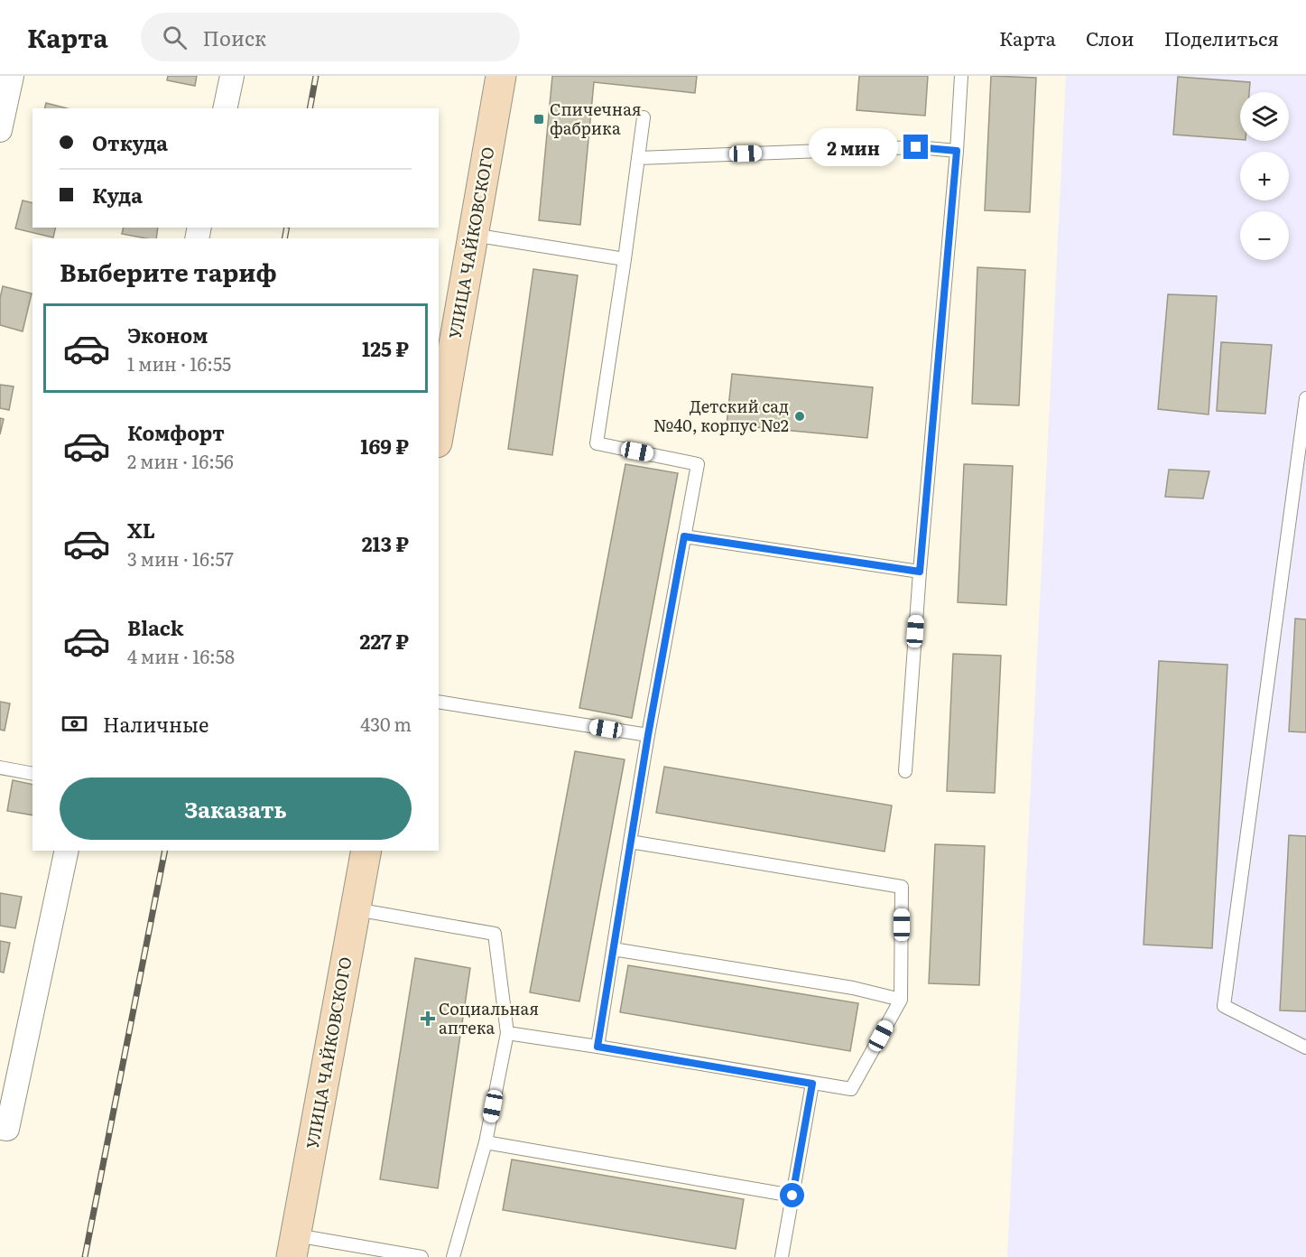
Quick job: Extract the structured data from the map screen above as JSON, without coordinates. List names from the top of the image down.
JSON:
{
  "streets": {
    "street": ["УЛИЦА ЧАЙКОВСКОГО"]
  },
  "places": {
    "transit": ["Спичечная фабрика"],
    "other": ["Детский сад №40, корпус №2"],
    "health": ["Социальная аптека"]
  },
  "page": {
    "header": "Карта",
    "search": "Поиск",
    "nav": ["Карта", "Слои", "Поделиться"],
    "map_buttons": ["+", "−"],
    "banner": ["Откуда", "Куда"],
    "bubble": "2 мин",
    "heading": "Выберите тариф",
    "list": [
      {
        "name": "Эконом",
        "note": "1 мин · 16:55",
        "value": "125 ₽"
      },
      {
        "name": "Комфорт",
        "note": "2 мин · 16:56",
        "value": "169 ₽"
      },
      {
        "name": "XL",
        "note": "3 мин · 16:57",
        "value": "213 ₽"
      },
      {
        "name": "Black",
        "note": "4 мин · 16:58",
        "value": "227 ₽"
      }
    ],
    "pay": ["Наличные", "430 m"],
    "buttons": "Заказать"
  }
}
